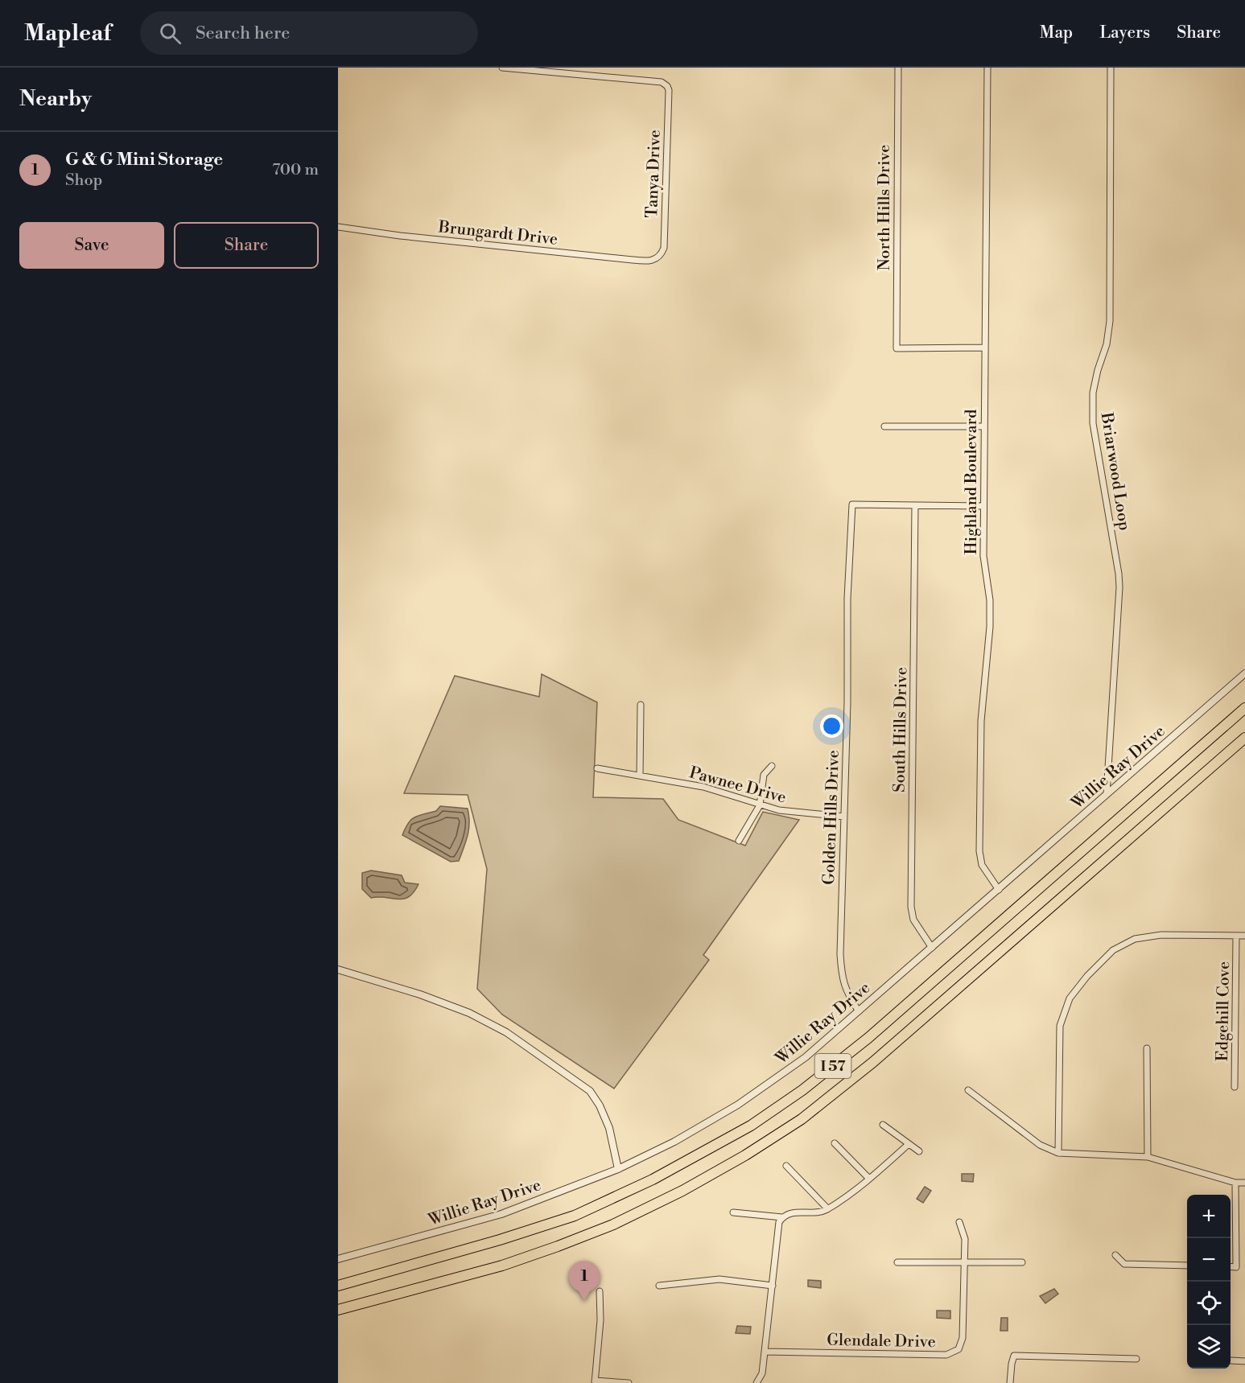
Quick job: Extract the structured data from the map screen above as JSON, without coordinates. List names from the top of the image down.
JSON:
{
  "streets": {
    "highway": ["I 57"],
    "street": [
      "Tanya Drive",
      "North Hills Drive",
      "Brungardt Drive",
      "Briarwood Loop",
      "Highland Boulevard",
      "South Hills Drive",
      "Willie Ray Drive",
      "Pawnee Drive",
      "Golden Hills Drive",
      "Edgehill Cove",
      "Glendale Drive"
    ]
  },
  "crossings": [
    ["Tanya Drive", "Brungardt Drive"],
    ["North Hills Drive", "Highland Boulevard"],
    ["Briarwood Loop", "Willie Ray Drive"],
    ["Highland Boulevard", "Willie Ray Drive"],
    ["South Hills Drive", "Willie Ray Drive"],
    ["South Hills Drive", "Golden Hills Drive"],
    ["Willie Ray Drive", "Golden Hills Drive"],
    ["Pawnee Drive", "Golden Hills Drive"]
  ],
  "page": {
    "header": "Mapleaf",
    "search": "Search here",
    "nav": ["Map", "Layers", "Share"],
    "heading": "Nearby",
    "list": [
      {
        "mark": "1",
        "name": "G & G Mini Storage",
        "note": "Shop",
        "value": "700 m"
      }
    ],
    "buttons": ["Save", "Share"],
    "map_buttons": ["+", "−"],
    "pins": "1"
  }
}
